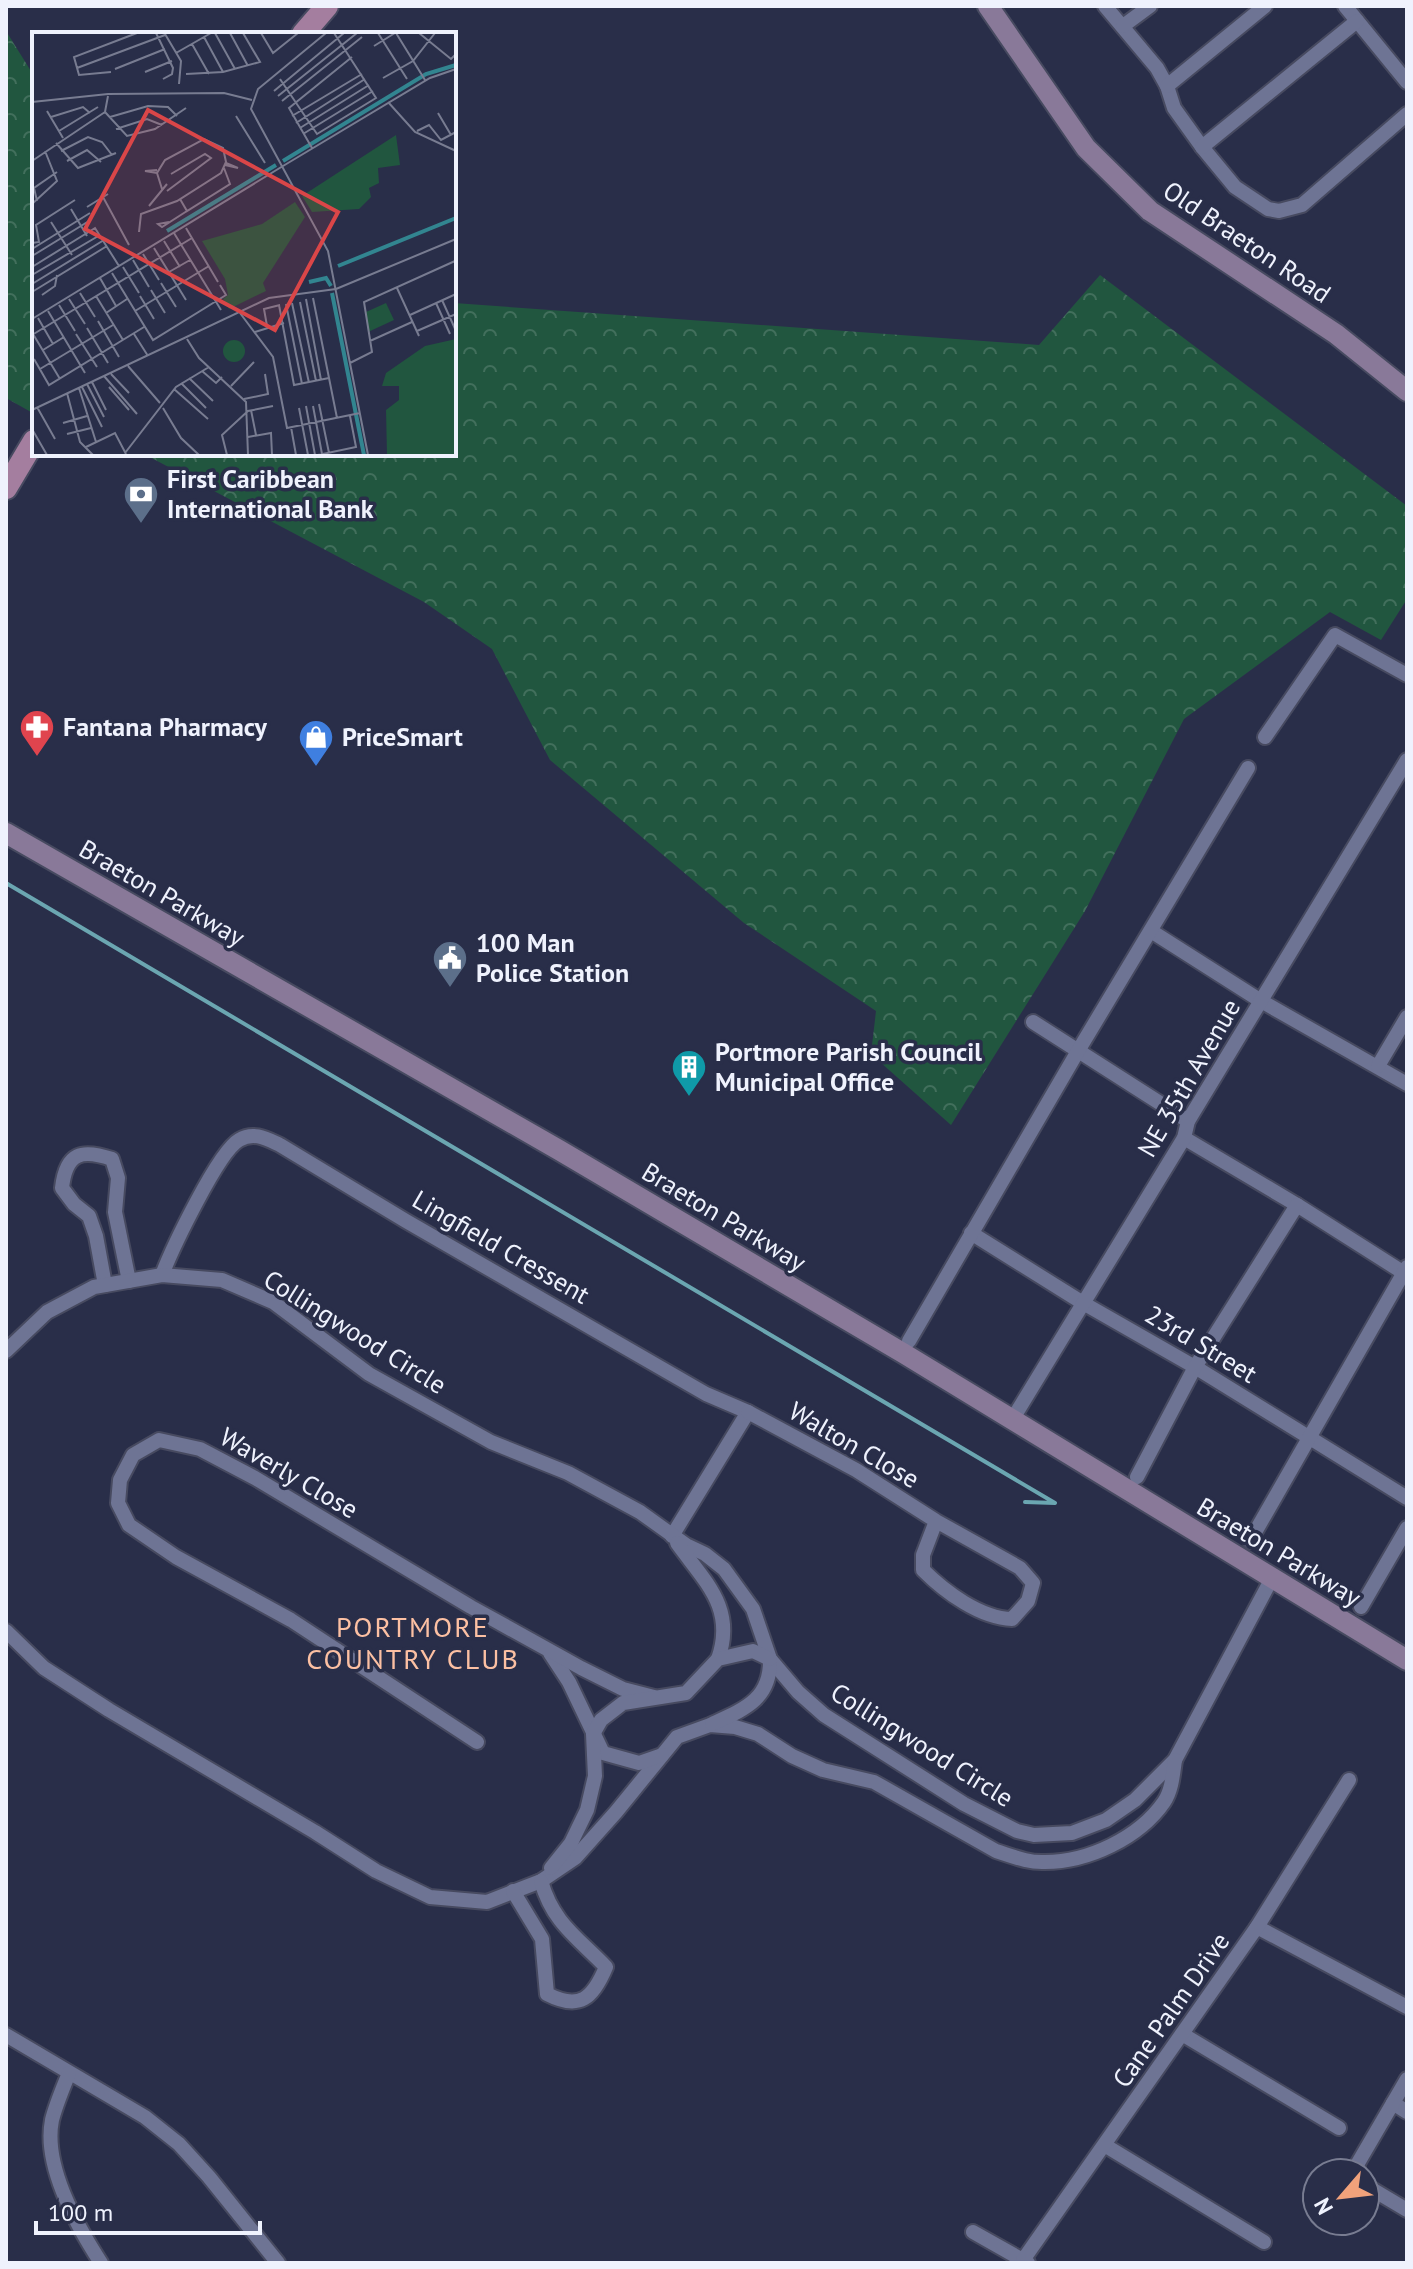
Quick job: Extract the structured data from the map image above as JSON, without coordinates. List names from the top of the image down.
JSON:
{
  "streets": {
    "street": [
      "Old Braeton Road",
      "Braeton Parkway",
      "NE 35th Avenue",
      "Lingfield Cressent",
      "Collingwood Circle",
      "23rd Street",
      "Walton Close",
      "Waverly Close",
      "Cane Palm Drive"
    ]
  },
  "crossings": [
    ["Braeton Parkway", "NE 35th Avenue"],
    ["NE 35th Avenue", "23rd Street"],
    ["Lingfield Cressent", "Collingwood Circle"],
    ["Lingfield Cressent", "Walton Close"]
  ],
  "districts": ["PORTMORE COUNTRY CLUB"],
  "places": {
    "bank": ["First Caribbean International Bank"],
    "pharmacy": ["Fantana Pharmacy"],
    "shop": ["PriceSmart"],
    "public building": ["100 Man Police Station"],
    "building": ["Portmore Parish Council Municipal Office"]
  },
  "scale_bar": "100 m",
  "north": "bottom left"
}
